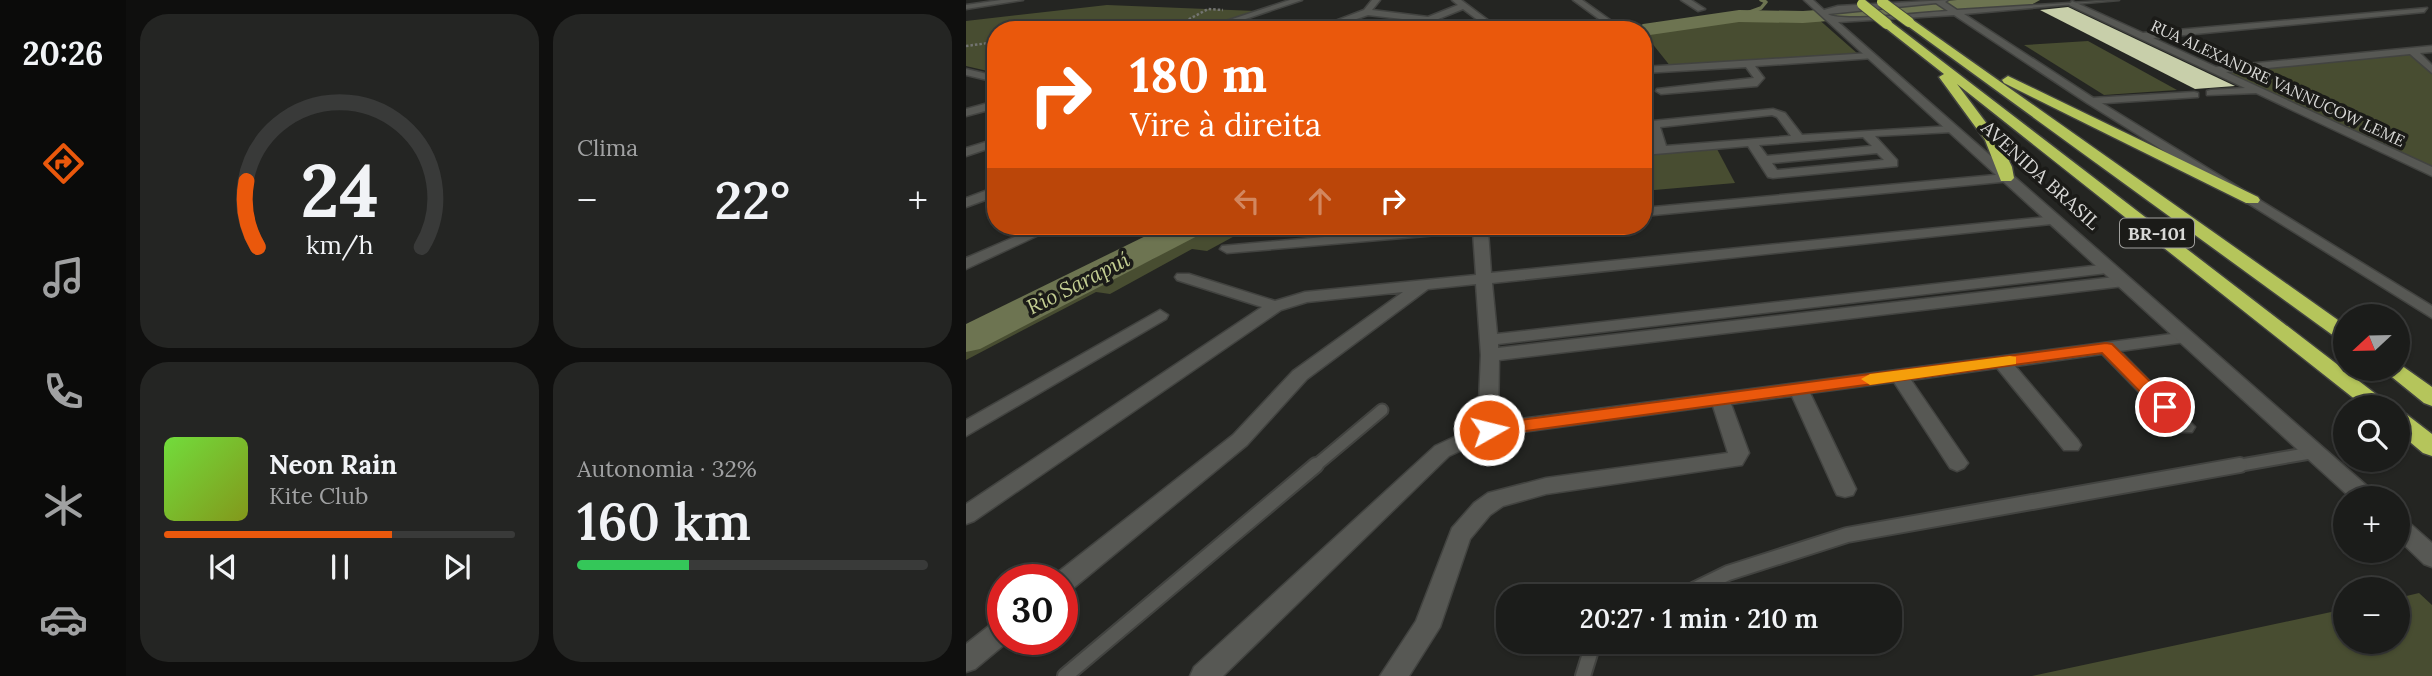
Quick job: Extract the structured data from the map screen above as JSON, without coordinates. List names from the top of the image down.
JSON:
{
  "streets": {
    "highway": ["AVENIDA BRASIL", "BR-101"],
    "street": ["RUA ALEXANDRE VANNUCOW LEME"]
  },
  "water": ["Rio Sarapuí"],
  "north": "left",
  "page": {
    "tabs": "20:26",
    "tile": [
      "Clima",
      ["Autonomia · 32%", "160 km"]
    ],
    "turn": ["180 m", "Vire à direita"],
    "heat": ["−", "22°", "+"],
    "map_buttons": ["+", "−"],
    "song": ["Neon Rain", "Kite Club"],
    "limit": "30",
    "trip": "20:27 · 1 min · 210 m",
    "gauge": ["24", "km/h"]
  }
}
